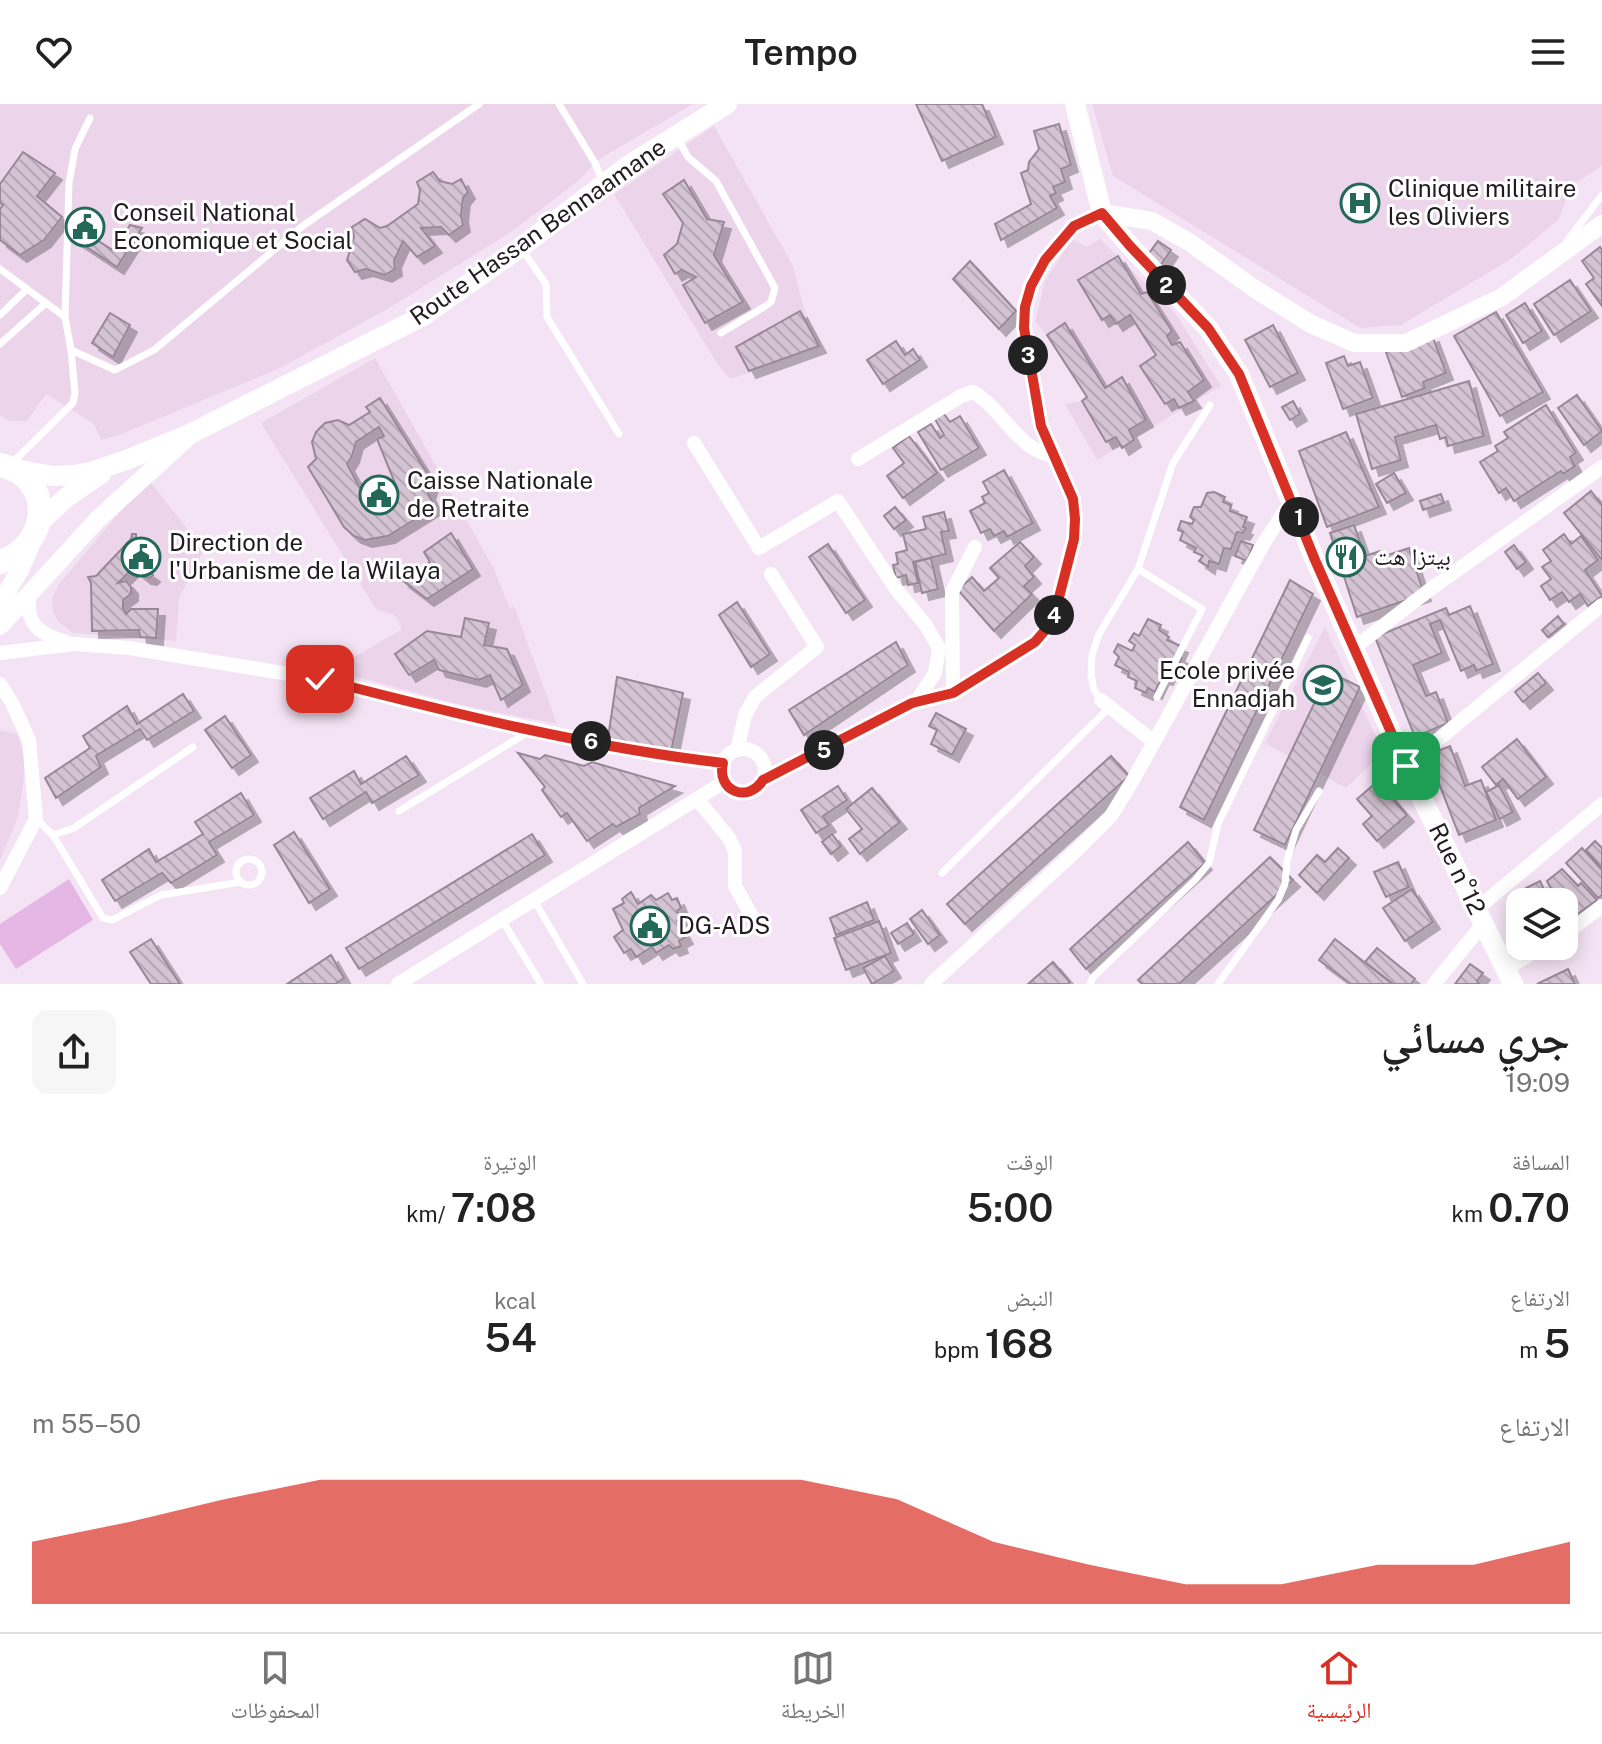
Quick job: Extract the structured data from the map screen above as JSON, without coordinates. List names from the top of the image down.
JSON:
{
  "streets": {
    "main road": ["Route Hassan Bennaamane", "Rue n°12"]
  },
  "places": {
    "hospital": ["Clinique militaire les Oliviers"],
    "public building": [
      "Conseil National Economique et Social",
      "Caisse Nationale de Retraite",
      "Direction de l'Urbanisme de la Wilaya",
      "DG-ADS"
    ],
    "restaurant": ["بيتزا هت"],
    "school or university": ["Ecole privée Ennadjah"]
  },
  "page": {
    "header": "Tempo",
    "pins": [
      "2",
      "3",
      "1",
      "4",
      "6",
      "5"
    ],
    "heading": ["جري مسائي", "19:09"],
    "stats": [
      ["المسافة", "0.70 km"],
      ["الوقت", "5:00"],
      ["الوتيرة", "7:08 /km"],
      ["الارتفاع", "5 m"],
      ["النبض", "168 bpm"],
      ["kcal", "54"]
    ],
    "chart": ["الارتفاع", "50–55 m"],
    "tabs": ["الرئيسية", "الخريطة", "المحفوظات"]
  }
}
